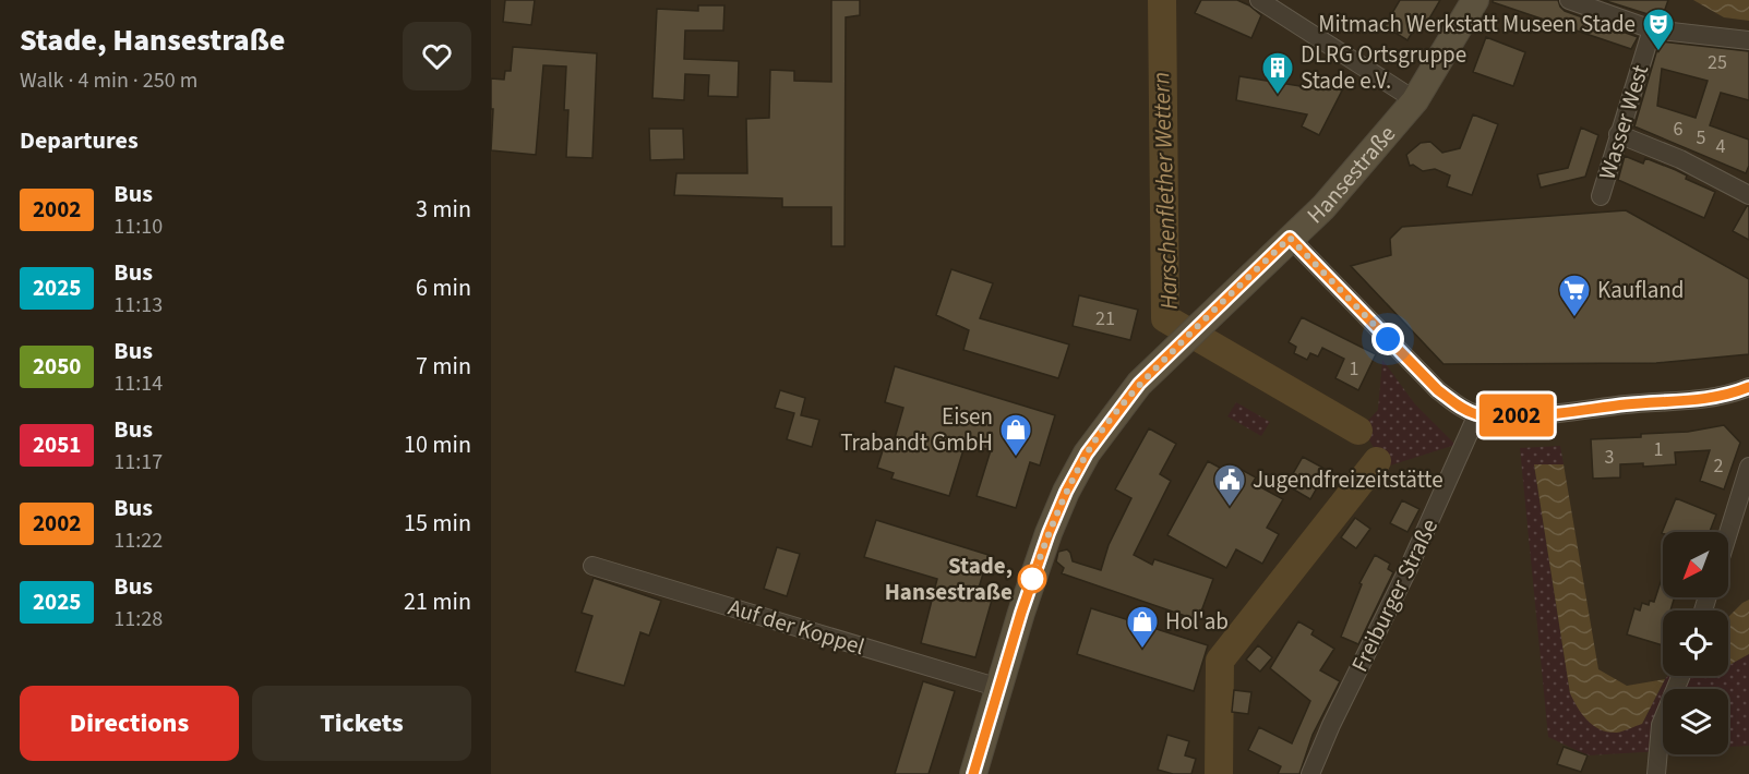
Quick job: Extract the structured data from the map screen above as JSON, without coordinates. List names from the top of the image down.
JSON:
{
  "streets": {
    "main road": ["Hansestraße"],
    "street": ["Wasser West", "Freiburger Straße", "Auf der Koppel"]
  },
  "crossings": [
    ["Hansestraße", "Auf der Koppel"]
  ],
  "water": ["Harschenflether Wettern"],
  "places": {
    "theatre": ["Mitmach Werkstatt Museen Stade"],
    "building": ["DLRG Ortsgruppe Stade e.V."],
    "supermarket": ["Kaufland"],
    "shop": ["Eisen Trabandt GmbH", "Hol'ab"],
    "public building": ["Jugendfreizeitstätte"],
    "other": ["Stade, Hansestraße"]
  },
  "lines": ["bus line 2002"],
  "house_numbers": [
    "25",
    "6",
    "5",
    "4",
    "21",
    "1",
    "1",
    "3",
    "2"
  ],
  "north": "bottom left",
  "page": {
    "heading": [
      ["Stade, Hansestraße", "Walk · 4 min · 250 m"],
      "Departures"
    ],
    "on_map": "2002",
    "list": [
      {
        "mark": "2002",
        "name": "Bus",
        "note": "11:10",
        "value": "3 min"
      },
      {
        "mark": "2025",
        "name": "Bus",
        "note": "11:13",
        "value": "6 min"
      },
      {
        "mark": "2050",
        "name": "Bus",
        "note": "11:14",
        "value": "7 min"
      },
      {
        "mark": "2051",
        "name": "Bus",
        "note": "11:17",
        "value": "10 min"
      },
      {
        "mark": "2002",
        "name": "Bus",
        "note": "11:22",
        "value": "15 min"
      },
      {
        "mark": "2025",
        "name": "Bus",
        "note": "11:28",
        "value": "21 min"
      }
    ],
    "buttons": ["Directions", "Tickets"]
  }
}
